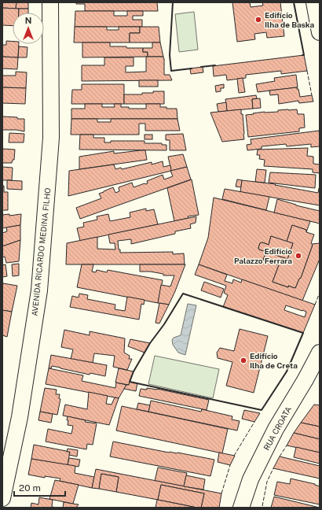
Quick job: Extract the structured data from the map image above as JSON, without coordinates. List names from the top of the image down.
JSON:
{
  "streets": {
    "street": ["AVENIDA RICARDO MEDINA FILHO", "RUA CROATA"]
  },
  "places": ["Edifício Ilha de Baska", "Edifício Palazzo Ferrara", "Edifício Ilha de Creta"],
  "scale_bar": "20 m",
  "north": "top"
}
